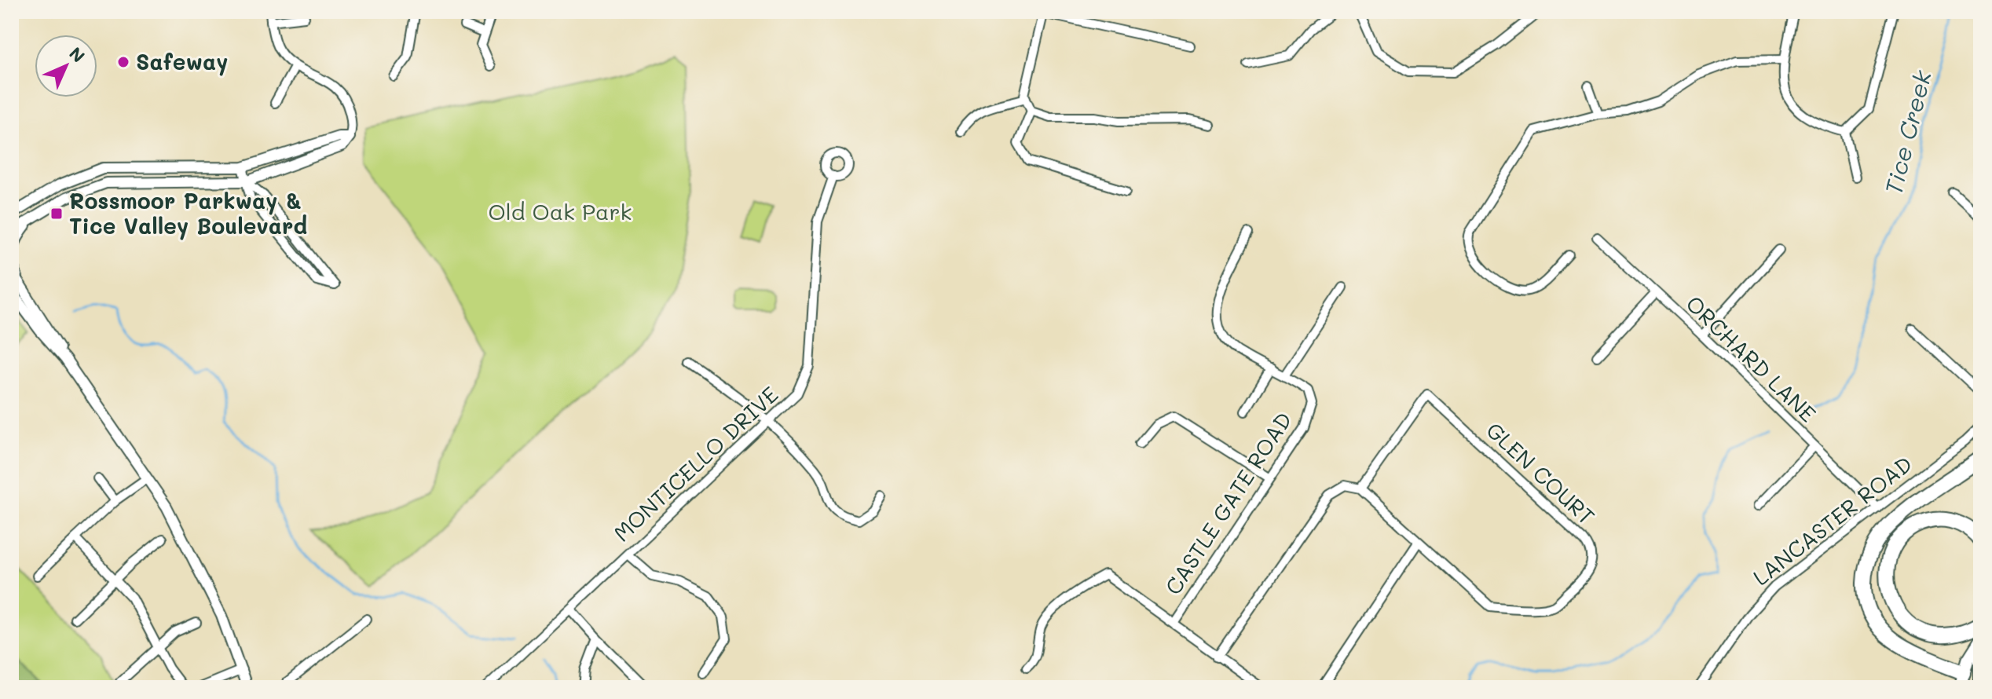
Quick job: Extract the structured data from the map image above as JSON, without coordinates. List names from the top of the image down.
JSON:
{
  "streets": {
    "street": [
      "ORCHARD LANE",
      "MONTICELLO DRIVE",
      "GLEN COURT",
      "CASTLE GATE ROAD",
      "LANCASTER ROAD"
    ]
  },
  "crossings": [
    ["ORCHARD LANE", "LANCASTER ROAD"]
  ],
  "water": ["Tice Creek"],
  "parks": ["Old Oak Park"],
  "places": {
    "other": ["Safeway"],
    "transit": ["Rossmoor Parkway & Tice Valley Boulevard"]
  },
  "north": "top right"
}
